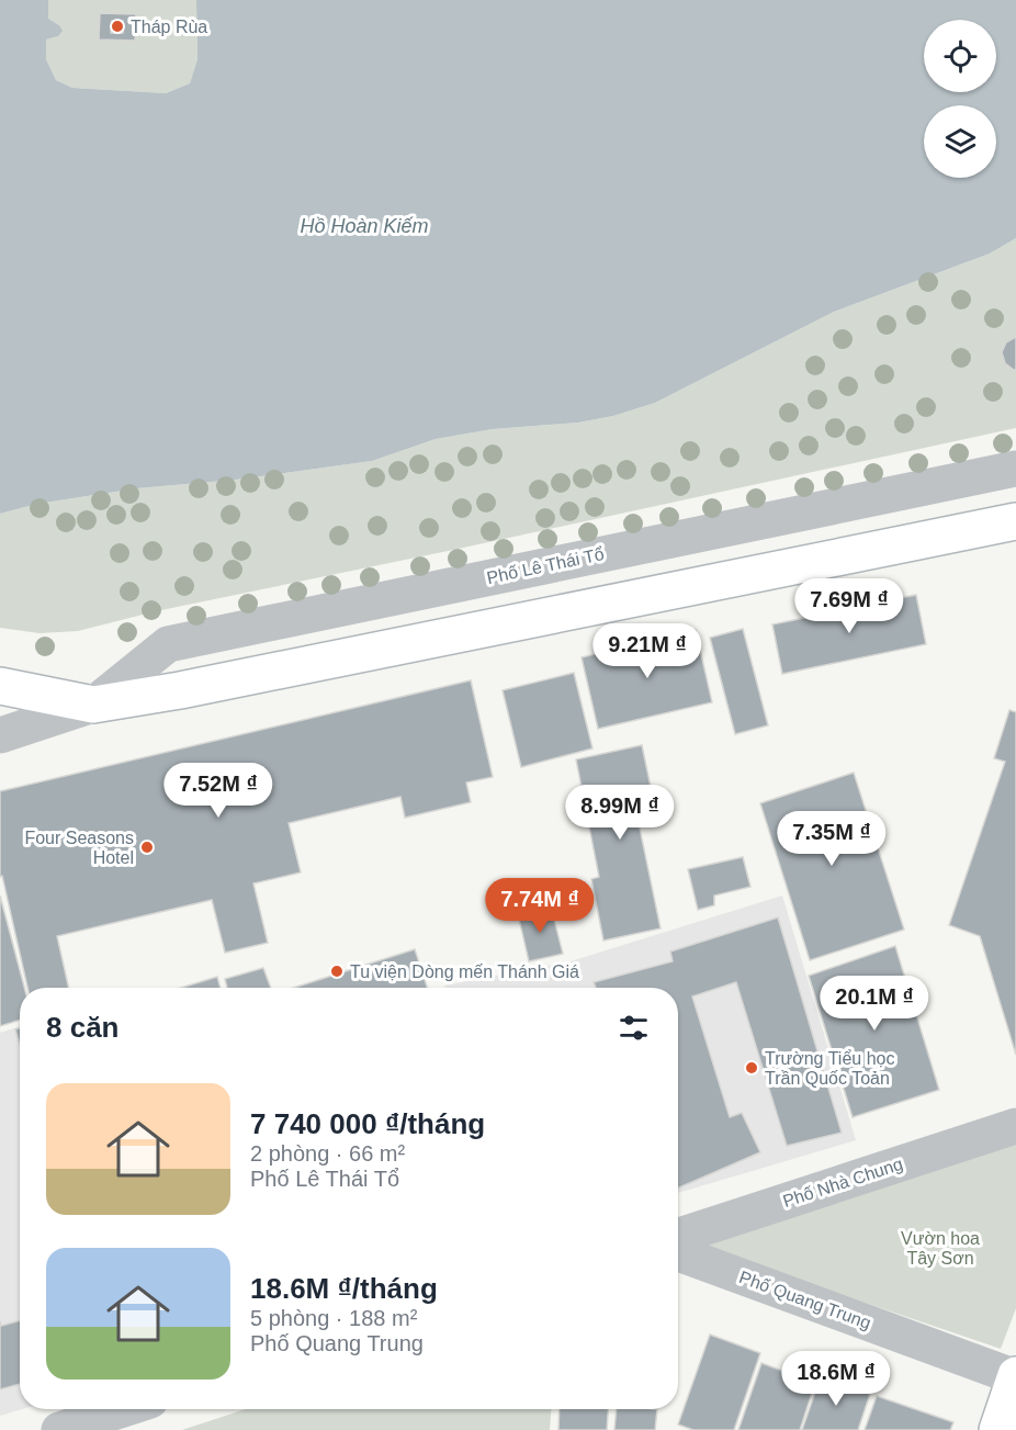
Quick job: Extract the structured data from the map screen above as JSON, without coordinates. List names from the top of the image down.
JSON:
{
  "streets": {
    "street": ["Phố Lê Thái Tổ", "Phố Nhà Chung", "Phố Quang Trung"]
  },
  "water": ["Hồ Hoàn Kiếm"],
  "parks": ["Vườn hoa Tây Sơn"],
  "places": [
    "Tháp Rùa",
    "Four Seasons Hotel",
    "Tu viện Dòng mến Thánh Giá",
    "Trường Tiểu học Trần Quốc Toản"
  ],
  "page": {
    "price": [
      "7.69M ₫",
      "9.21M ₫",
      "7.52M ₫",
      "8.99M ₫",
      "7.35M ₫",
      "7.74M ₫",
      "20.1M ₫",
      "18.6M ₫"
    ],
    "heading": "8 căn",
    "list": [
      {
        "name": "7 740 000 ₫/tháng",
        "note": "2 phòng · 66 m² · Phố Lê Thái Tổ"
      },
      {
        "name": "18.6M ₫/tháng",
        "note": "5 phòng · 188 m² · Phố Quang Trung"
      }
    ]
  }
}
